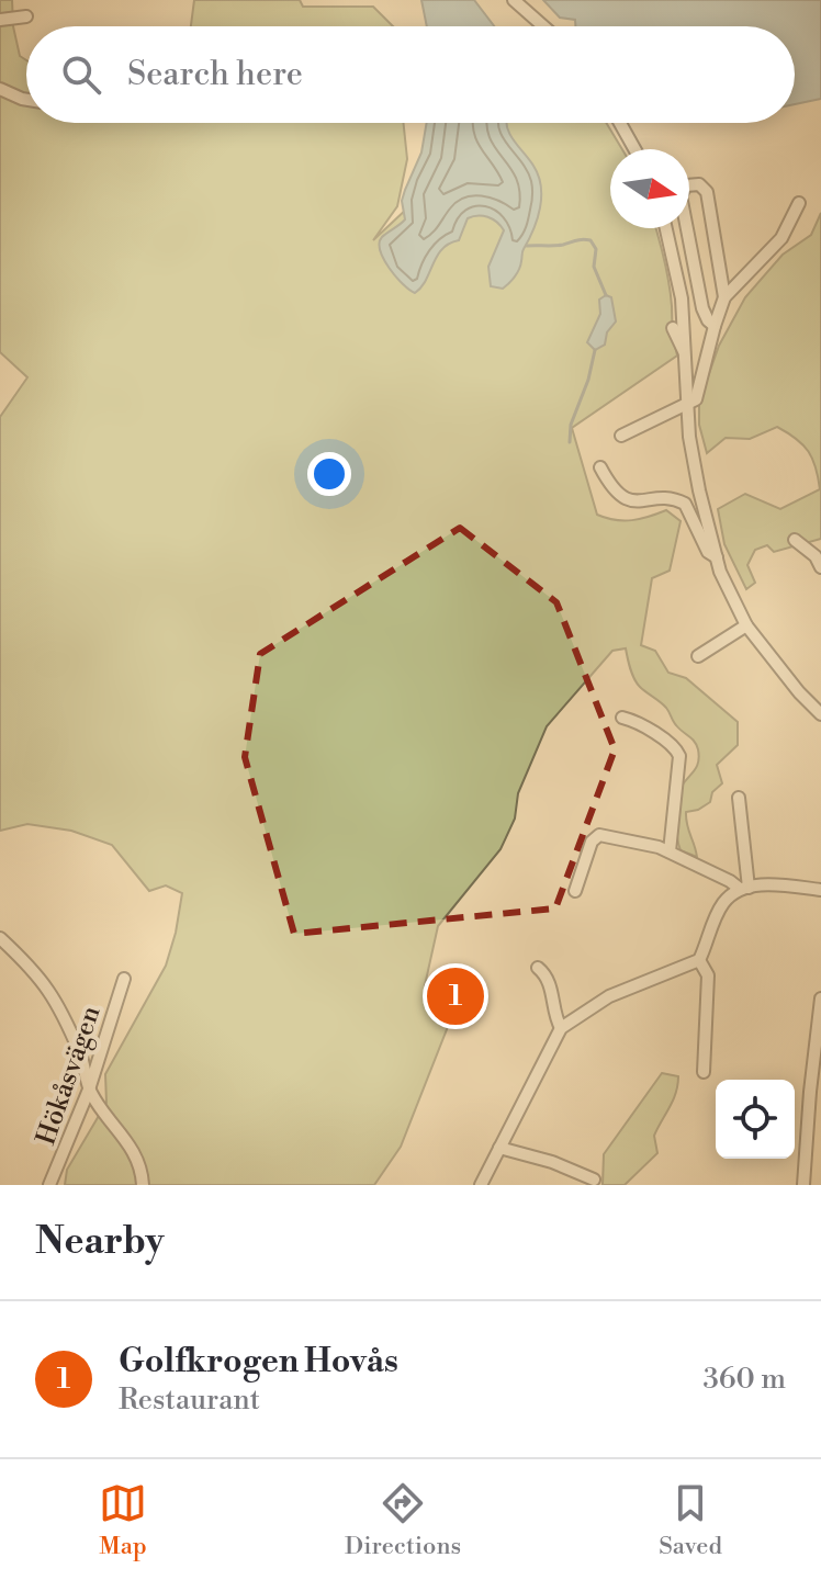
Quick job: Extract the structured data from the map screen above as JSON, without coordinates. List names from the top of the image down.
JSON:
{
  "streets": {
    "street": ["Hökåsvägen"]
  },
  "north": "right",
  "page": {
    "search": "Search here",
    "pins": "1",
    "heading": "Nearby",
    "list": [
      {
        "mark": "1",
        "name": "Golfkrogen Hovås",
        "note": "Restaurant",
        "value": "360 m"
      }
    ],
    "nav": ["Map", "Directions", "Saved"]
  }
}
